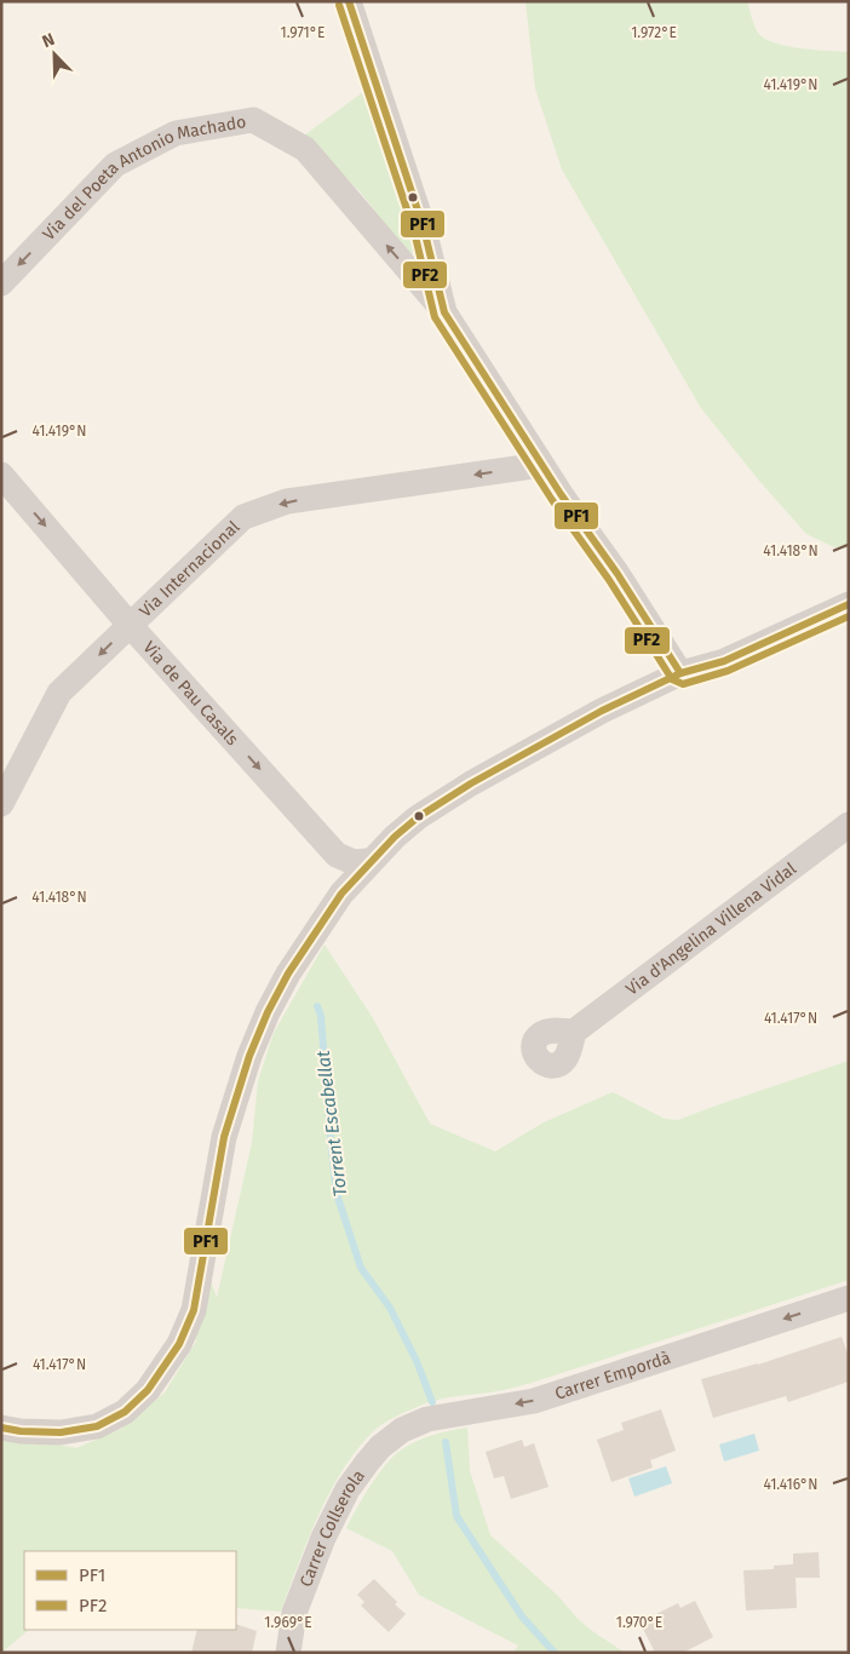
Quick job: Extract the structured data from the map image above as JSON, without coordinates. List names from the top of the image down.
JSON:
{
  "streets": {
    "street": [
      "Via del Poeta Antonio Machado",
      "Via Internacional",
      "Via de Pau Casals",
      "Via d'Angelina Villena Vidal",
      "Carrer Empordà",
      "Carrer Collserola"
    ]
  },
  "crossings": [
    ["Via Internacional", "Via de Pau Casals"],
    ["Carrer Empordà", "Carrer Collserola"]
  ],
  "one_way": ["Via Internacional", "Via de Pau Casals", "Carrer Empordà"],
  "water": ["Torrent Escabellat"],
  "lines": ["transit line PF1", "transit line PF2"],
  "legend": ["PF1", "PF2"],
  "north": "top left",
  "coordinates": [
    "1.971°E",
    "1.972°E",
    "41.419°N",
    "41.418°N",
    "41.417°N",
    "41.416°N",
    "1.969°E",
    "1.970°E"
  ]
}
